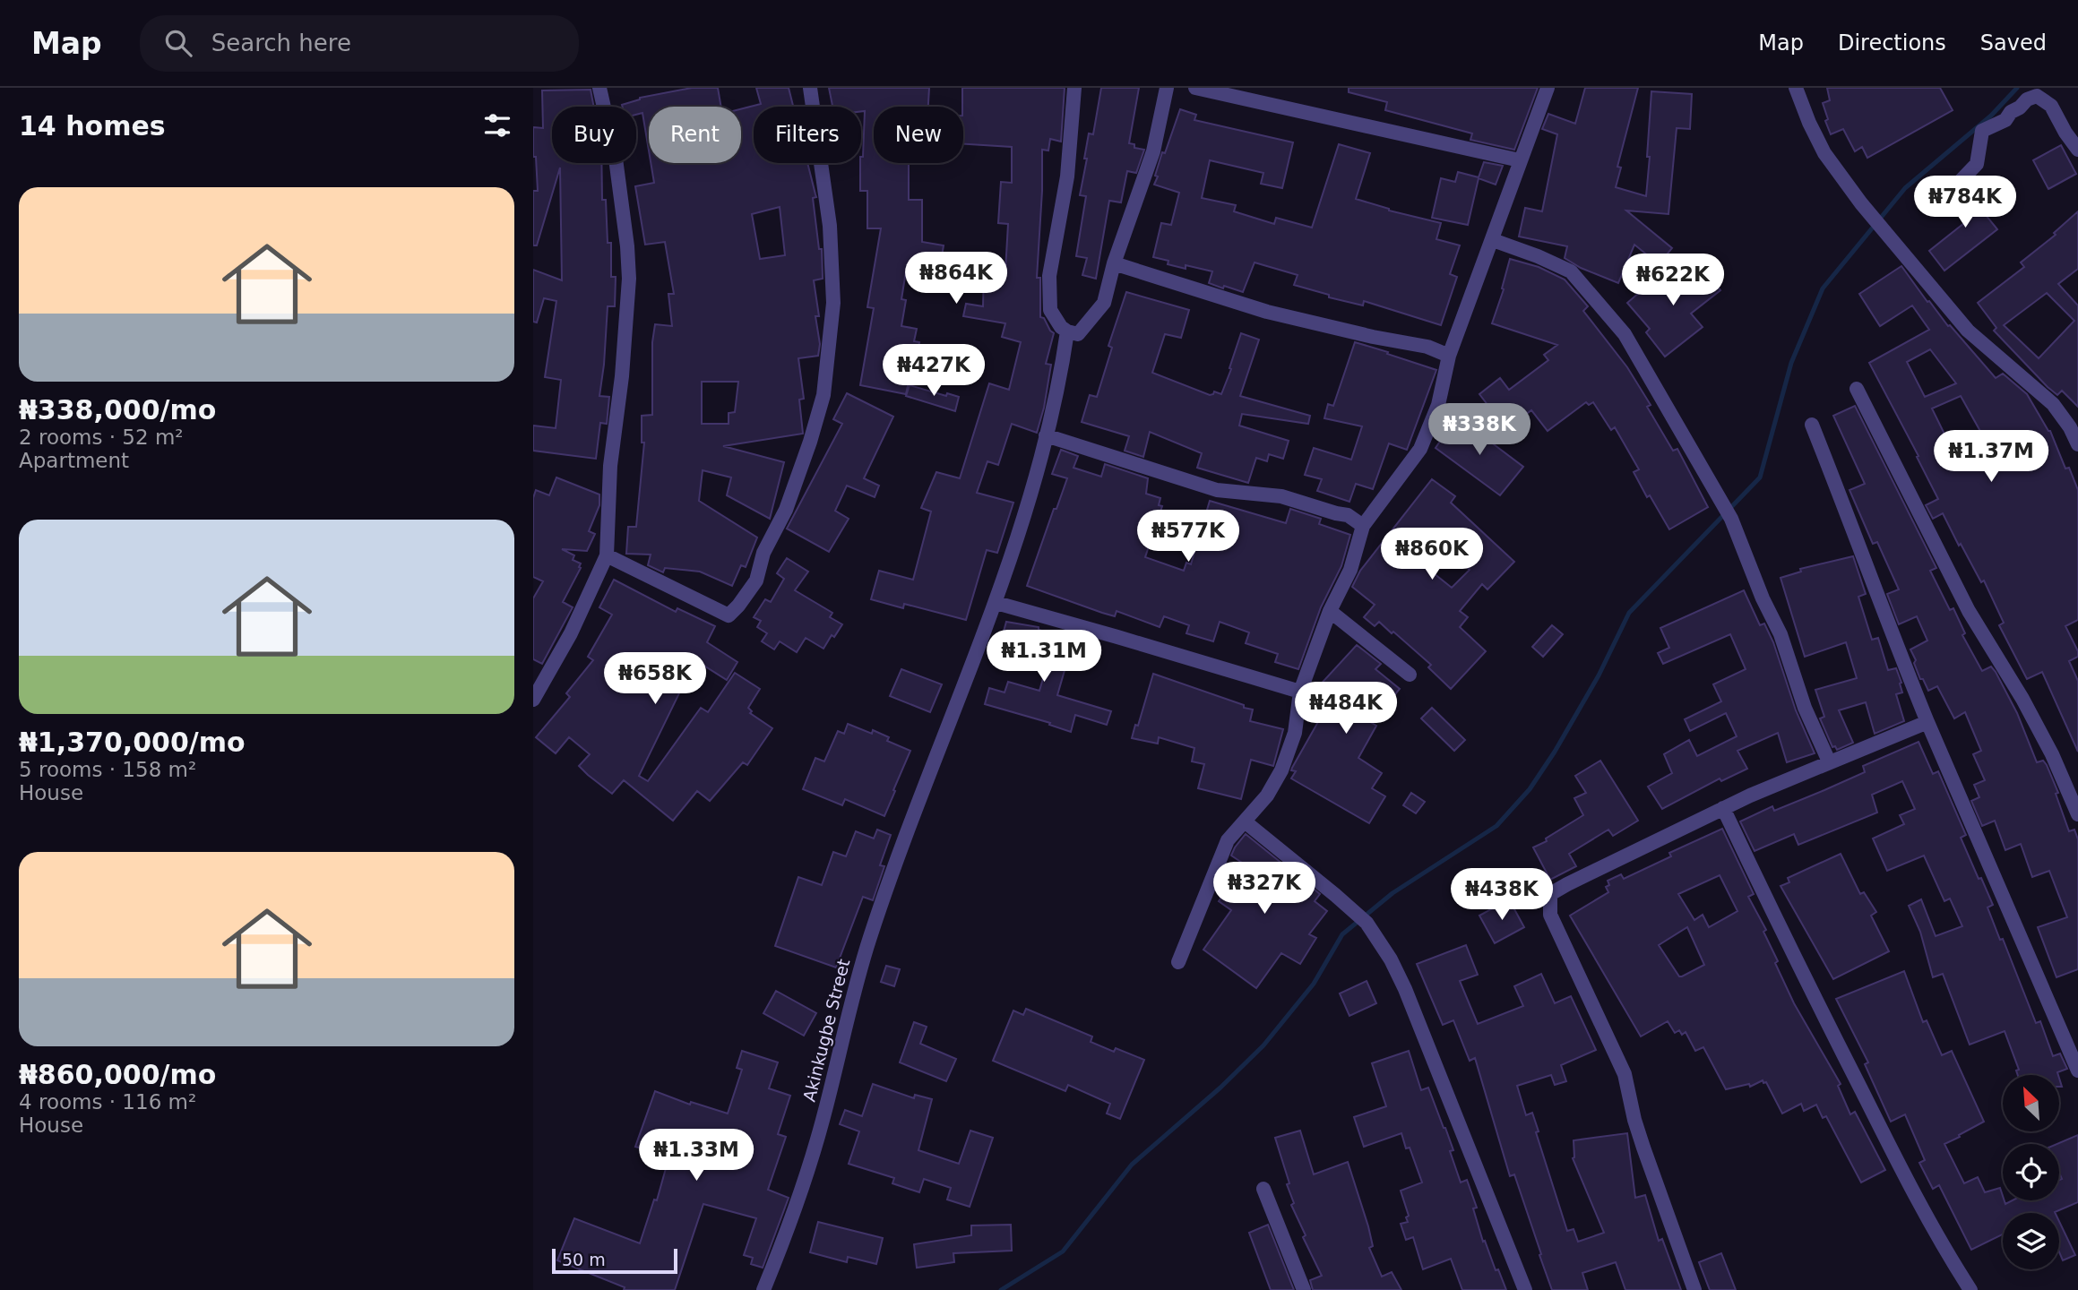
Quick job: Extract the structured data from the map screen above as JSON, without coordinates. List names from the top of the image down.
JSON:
{
  "streets": {
    "street": ["Akinkugbe Street"]
  },
  "scale_bar": "50 m",
  "north": "top left",
  "page": {
    "header": "Map",
    "search": "Search here",
    "nav": ["Map", "Directions", "Saved"],
    "heading": "14 homes",
    "chip": [
      "Buy",
      "Rent",
      "Filters",
      "New"
    ],
    "list": [
      {
        "name": "₦338,000/mo",
        "note": "2 rooms · 52 m² · Apartment"
      },
      {
        "name": "₦1,370,000/mo",
        "note": "5 rooms · 158 m² · House"
      },
      {
        "name": "₦860,000/mo",
        "note": "4 rooms · 116 m² · House"
      }
    ],
    "price": [
      "₦784K",
      "₦864K",
      "₦622K",
      "₦427K",
      "₦338K",
      "₦1.37M",
      "₦577K",
      "₦860K",
      "₦1.31M",
      "₦658K",
      "₦484K",
      "₦327K",
      "₦438K",
      "₦1.33M"
    ],
    "scale": "50 m"
  }
}
